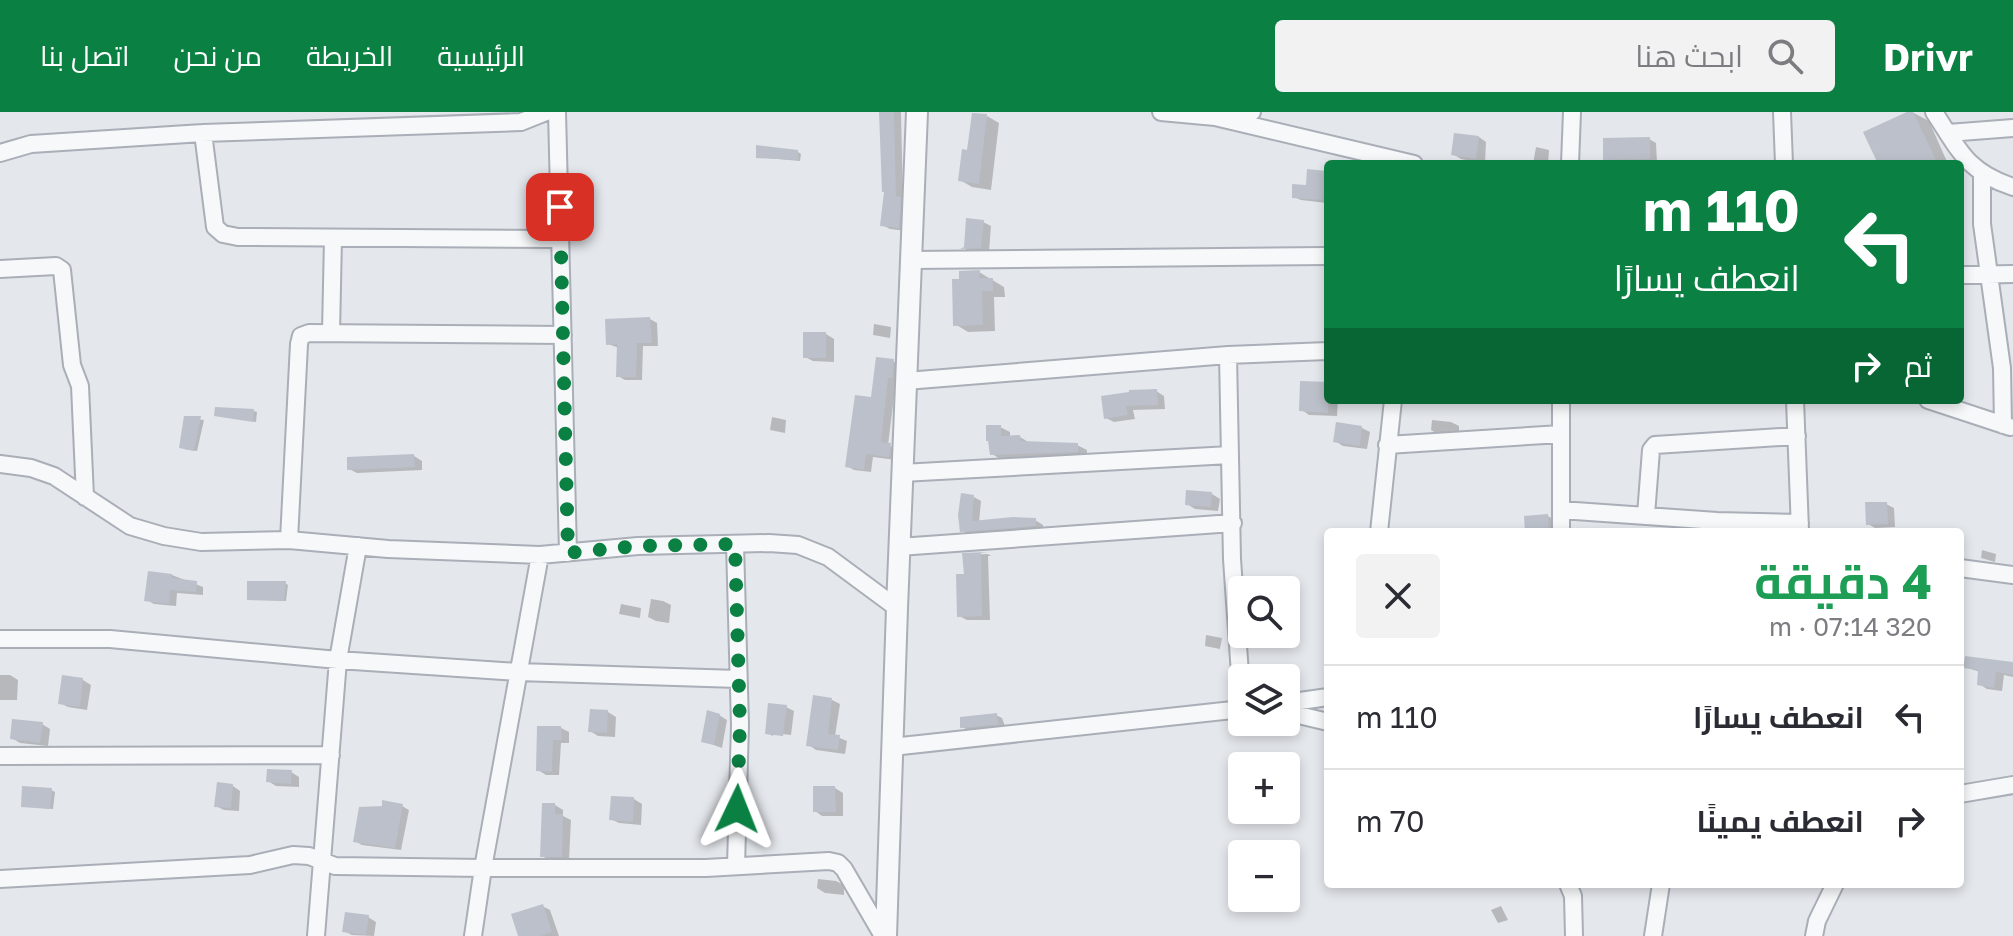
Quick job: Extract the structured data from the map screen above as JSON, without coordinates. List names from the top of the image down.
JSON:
{
  "page": {
    "header": "Drivr",
    "search": "ابحث هنا",
    "nav": [
      "الرئيسية",
      "الخريطة",
      "من نحن",
      "اتصل بنا"
    ],
    "turn": ["110 m", "انعطف يسارًا"],
    "then": "ثم",
    "heading": ["4 دقيقة", "320 m · 07:14"],
    "map_buttons": ["+", "−"],
    "list": [
      {
        "name": "انعطف يسارًا",
        "value": "110 m"
      },
      {
        "name": "انعطف يمينًا",
        "value": "70 m"
      }
    ]
  }
}
